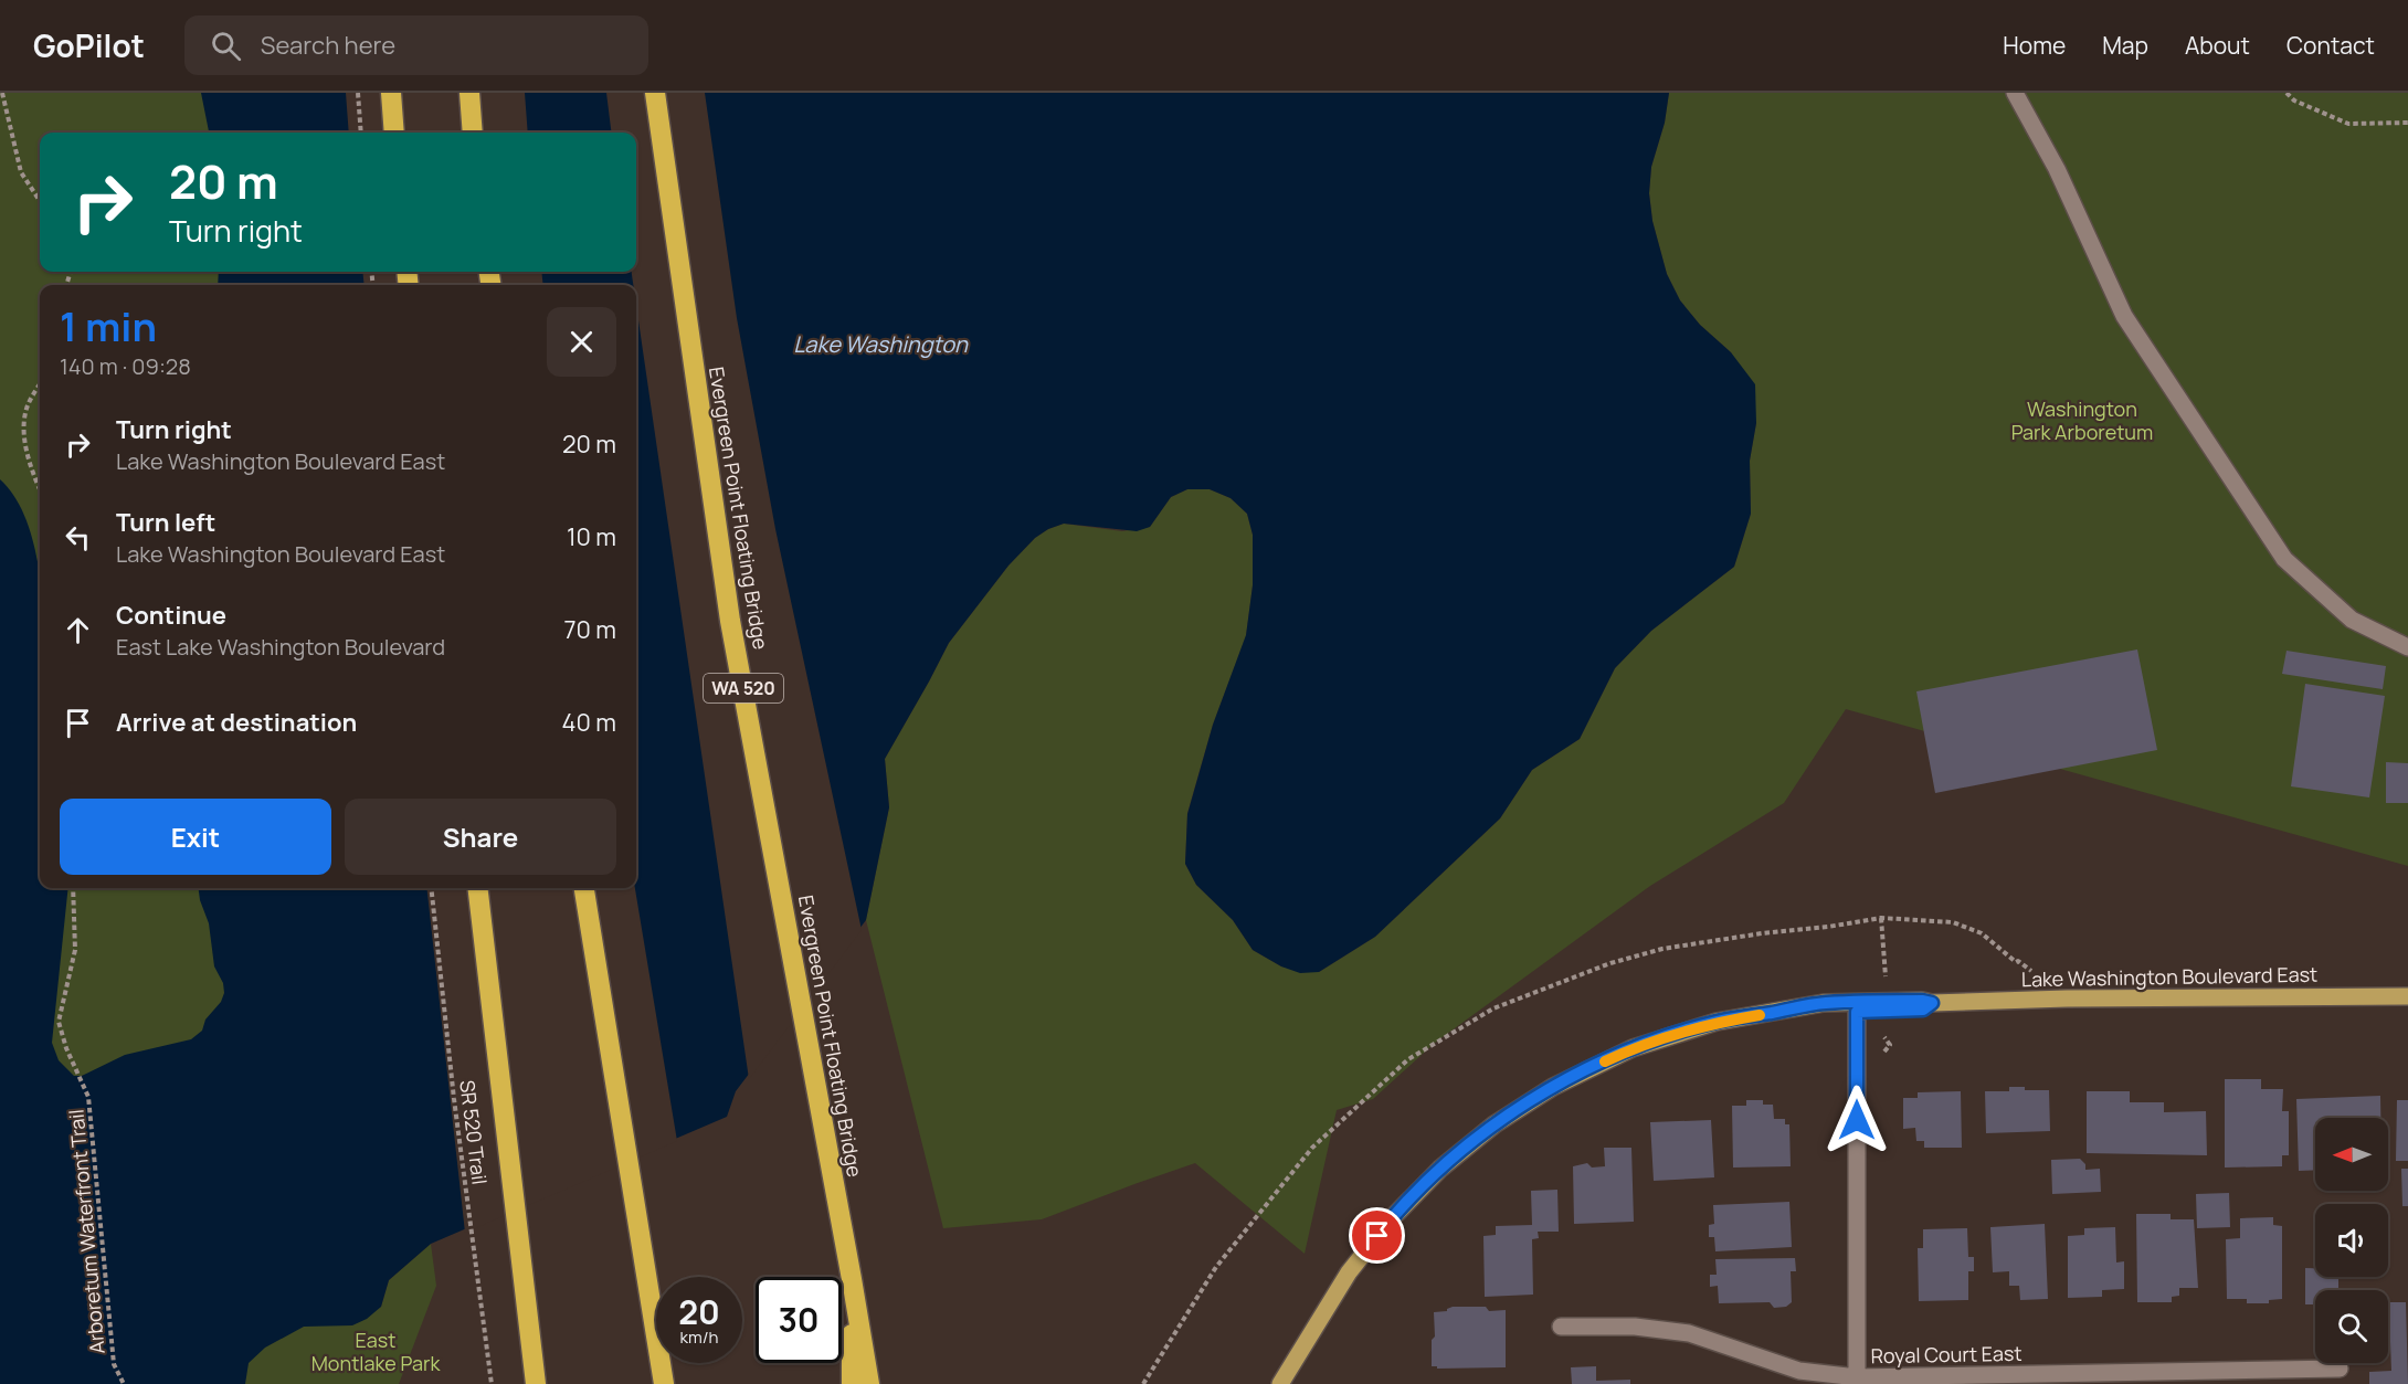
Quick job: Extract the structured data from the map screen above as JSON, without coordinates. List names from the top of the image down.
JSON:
{
  "streets": {
    "highway": ["Evergreen Point Floating Bridge", "WA 520"],
    "main road": ["Lake Washington Boulevard East"],
    "street": ["Royal Court East"],
    "path": ["SR 520 Trail", "Arboretum Waterfront Trail"]
  },
  "crossings": [
    ["Evergreen Point Floating Bridge", "WA 520"]
  ],
  "water": ["Lake Washington"],
  "parks": ["Washington Park Arboretum", "East Montlake Park"],
  "north": "left",
  "page": {
    "header": "GoPilot",
    "search": "Search here",
    "nav": [
      "Home",
      "Map",
      "About",
      "Contact"
    ],
    "turn": ["20 m", "Turn right"],
    "heading": ["1 min", "140 m · 09:28"],
    "list": [
      {
        "name": "Turn right",
        "note": "Lake Washington Boulevard East",
        "value": "20 m"
      },
      {
        "name": "Turn left",
        "note": "Lake Washington Boulevard East",
        "value": "10 m"
      },
      {
        "name": "Continue",
        "note": "East Lake Washington Boulevard",
        "value": "70 m"
      },
      {
        "name": "Arrive at destination",
        "value": "40 m"
      }
    ],
    "buttons": ["Exit", "Share"],
    "speed": "20 km/h",
    "limit": "30"
  }
}
